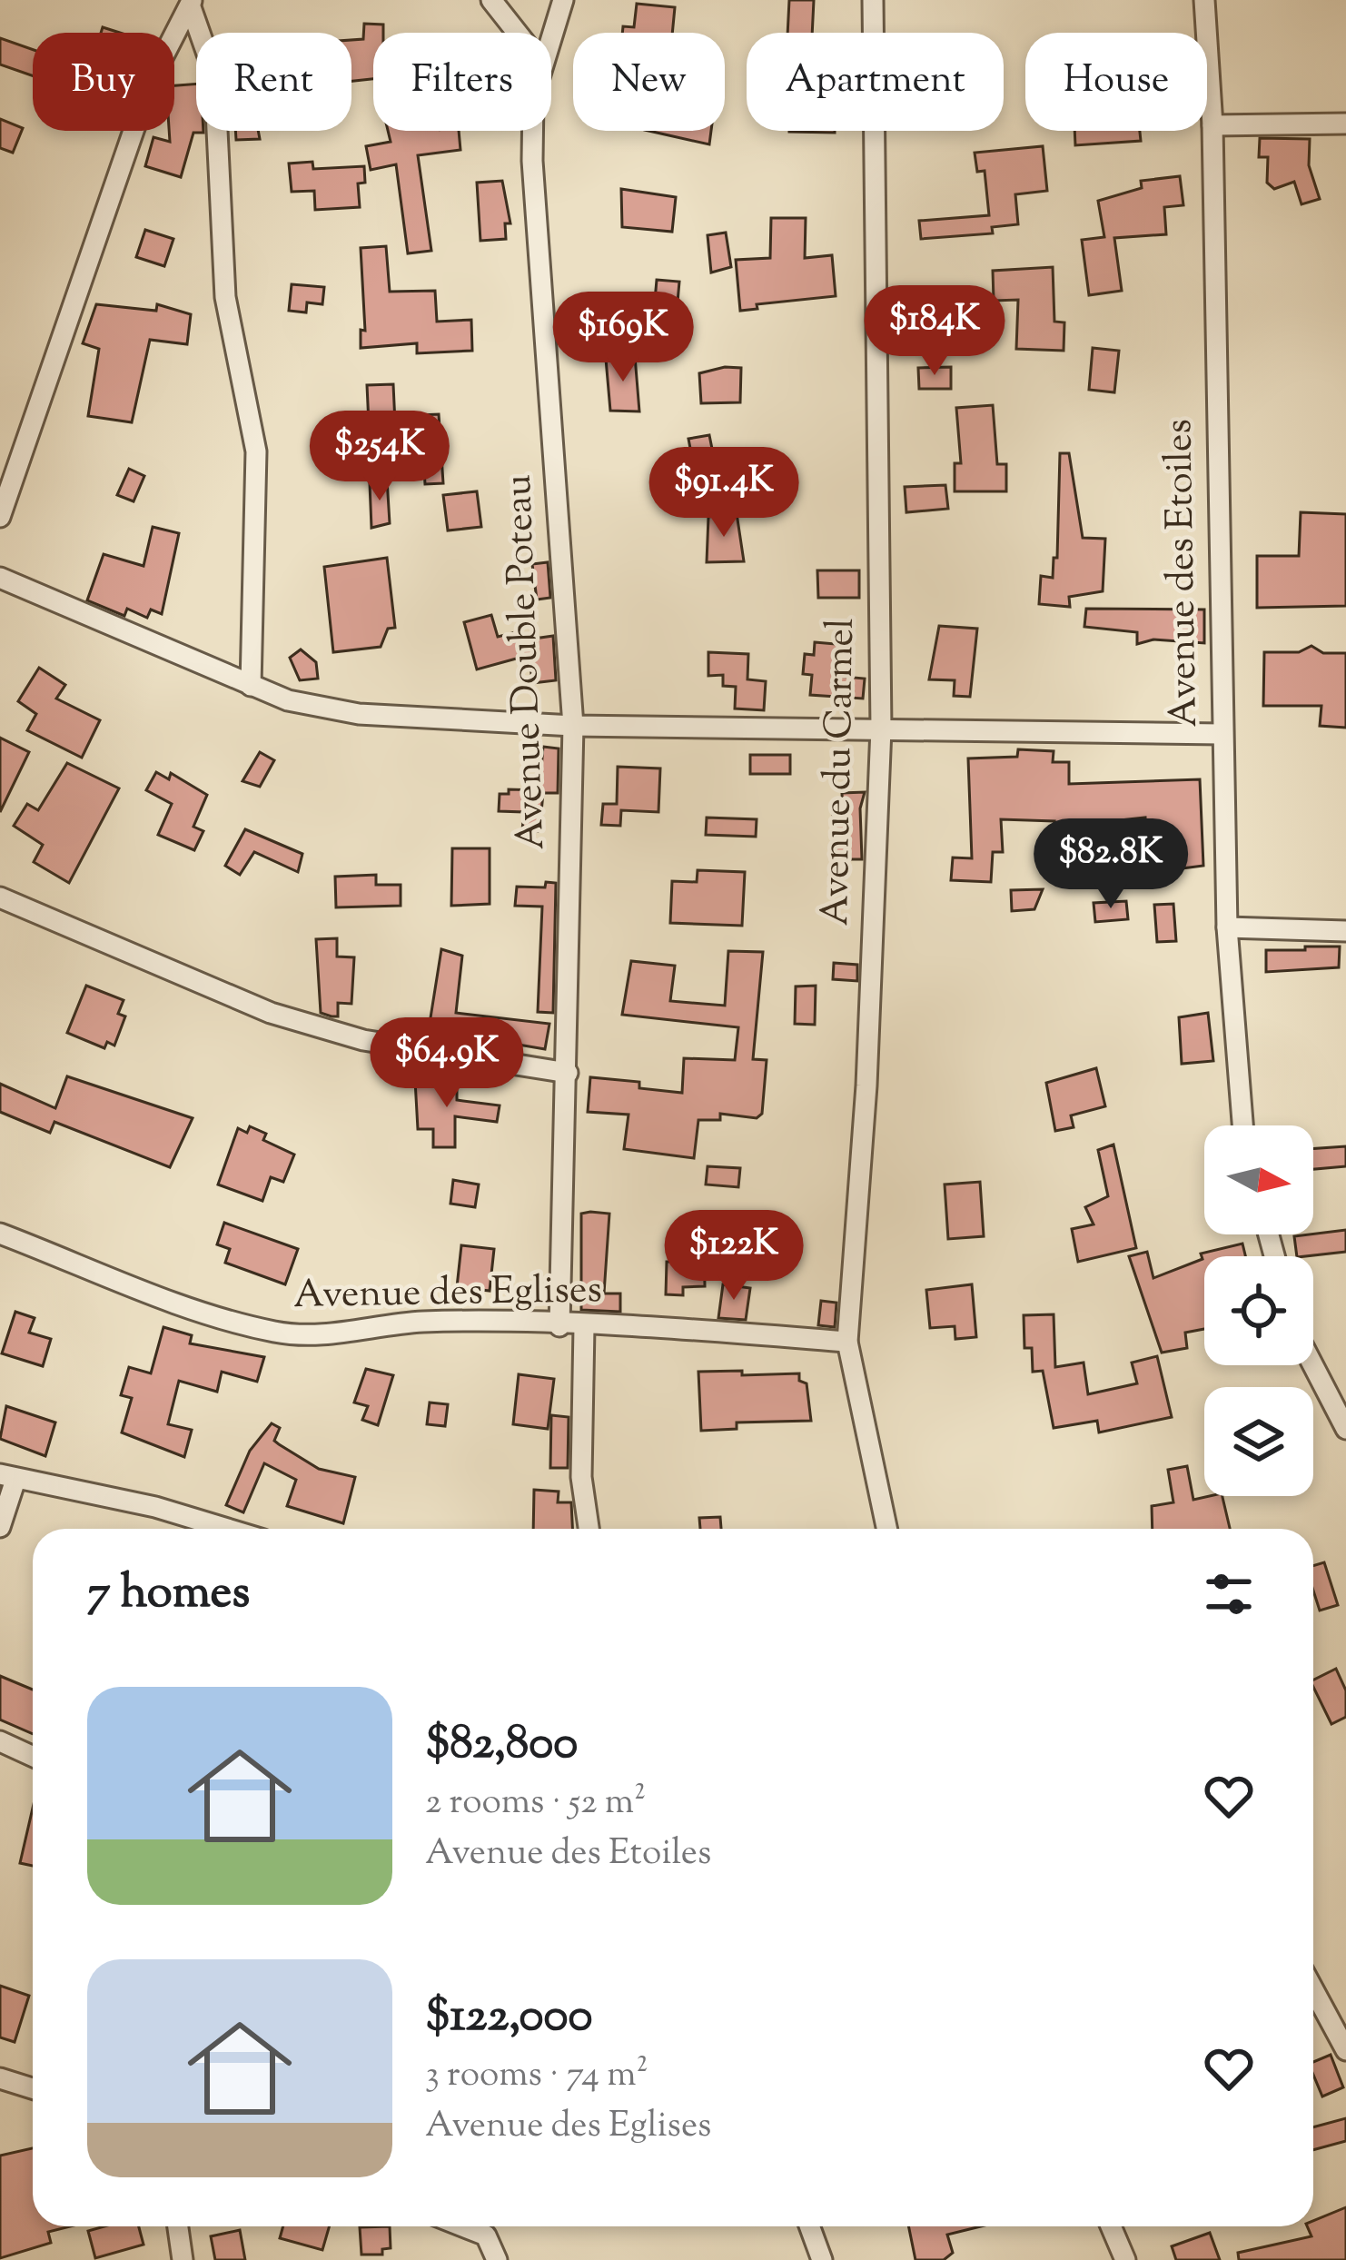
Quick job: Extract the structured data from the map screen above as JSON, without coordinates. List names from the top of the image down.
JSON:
{
  "streets": {
    "street": [
      "Avenue des Etoiles",
      "Avenue Double Poteau",
      "Avenue du Carmel",
      "Avenue des Eglises"
    ]
  },
  "crossings": [
    ["Avenue Double Poteau", "Avenue des Eglises"],
    ["Avenue du Carmel", "Avenue des Eglises"]
  ],
  "north": "right",
  "page": {
    "chip": [
      "Buy",
      "Rent",
      "Filters",
      "New",
      "Apartment",
      "House"
    ],
    "price": [
      "$184K",
      "$169K",
      "$254K",
      "$91.4K",
      "$82.8K",
      "$64.9K",
      "$122K"
    ],
    "heading": "7 homes",
    "list": [
      {
        "name": "$82,800",
        "note": "2 rooms · 52 m² · Avenue des Etoiles"
      },
      {
        "name": "$122,000",
        "note": "3 rooms · 74 m² · Avenue des Eglises"
      }
    ]
  }
}
